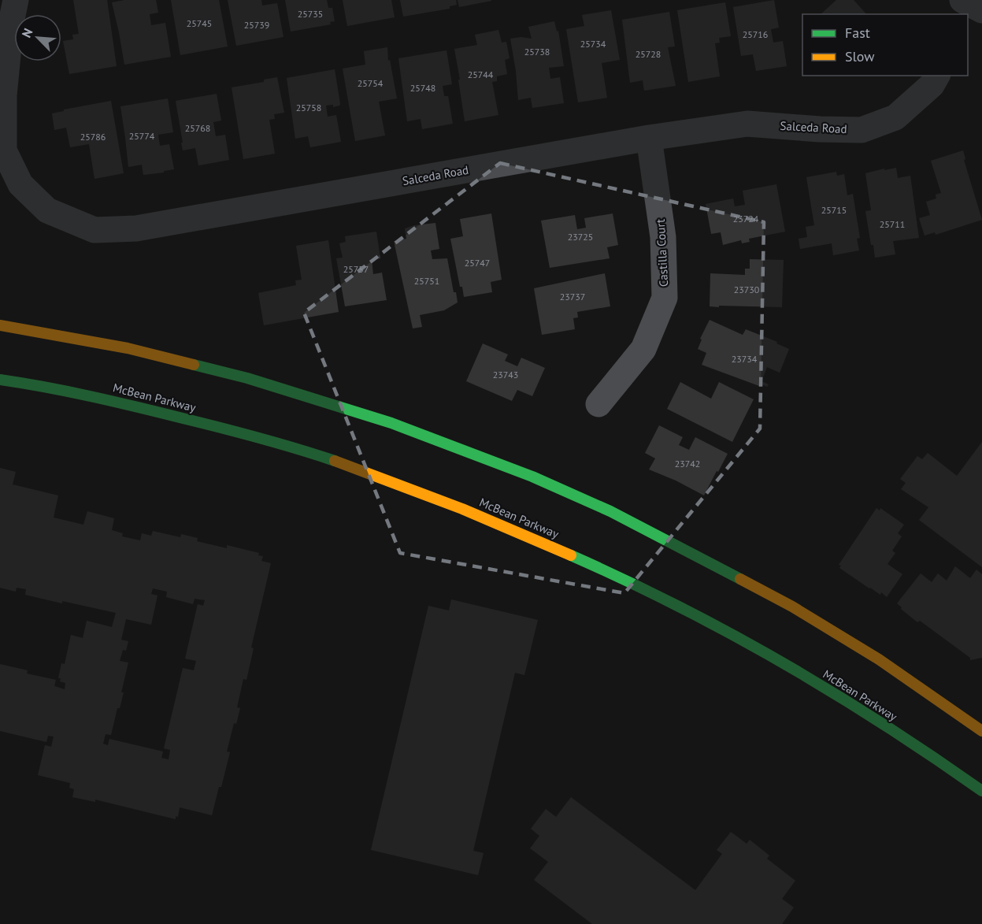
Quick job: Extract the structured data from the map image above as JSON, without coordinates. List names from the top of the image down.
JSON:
{
  "streets": {
    "main road": ["McBean Parkway"],
    "street": ["Salceda Road", "Castilla Court"]
  },
  "crossings": [
    ["Salceda Road", "Castilla Court"]
  ],
  "house_numbers": [
    "25735",
    "25745",
    "25739",
    "25716",
    "25734",
    "25738",
    "25728",
    "25744",
    "25754",
    "25748",
    "25758",
    "25768",
    "25774",
    "25786",
    "25715",
    "23724",
    "25711",
    "23725",
    "25747",
    "25757",
    "25751",
    "23730",
    "23737",
    "23734",
    "23743",
    "23742"
  ],
  "legend": ["Fast", "Slow"],
  "north": "top left"
}
